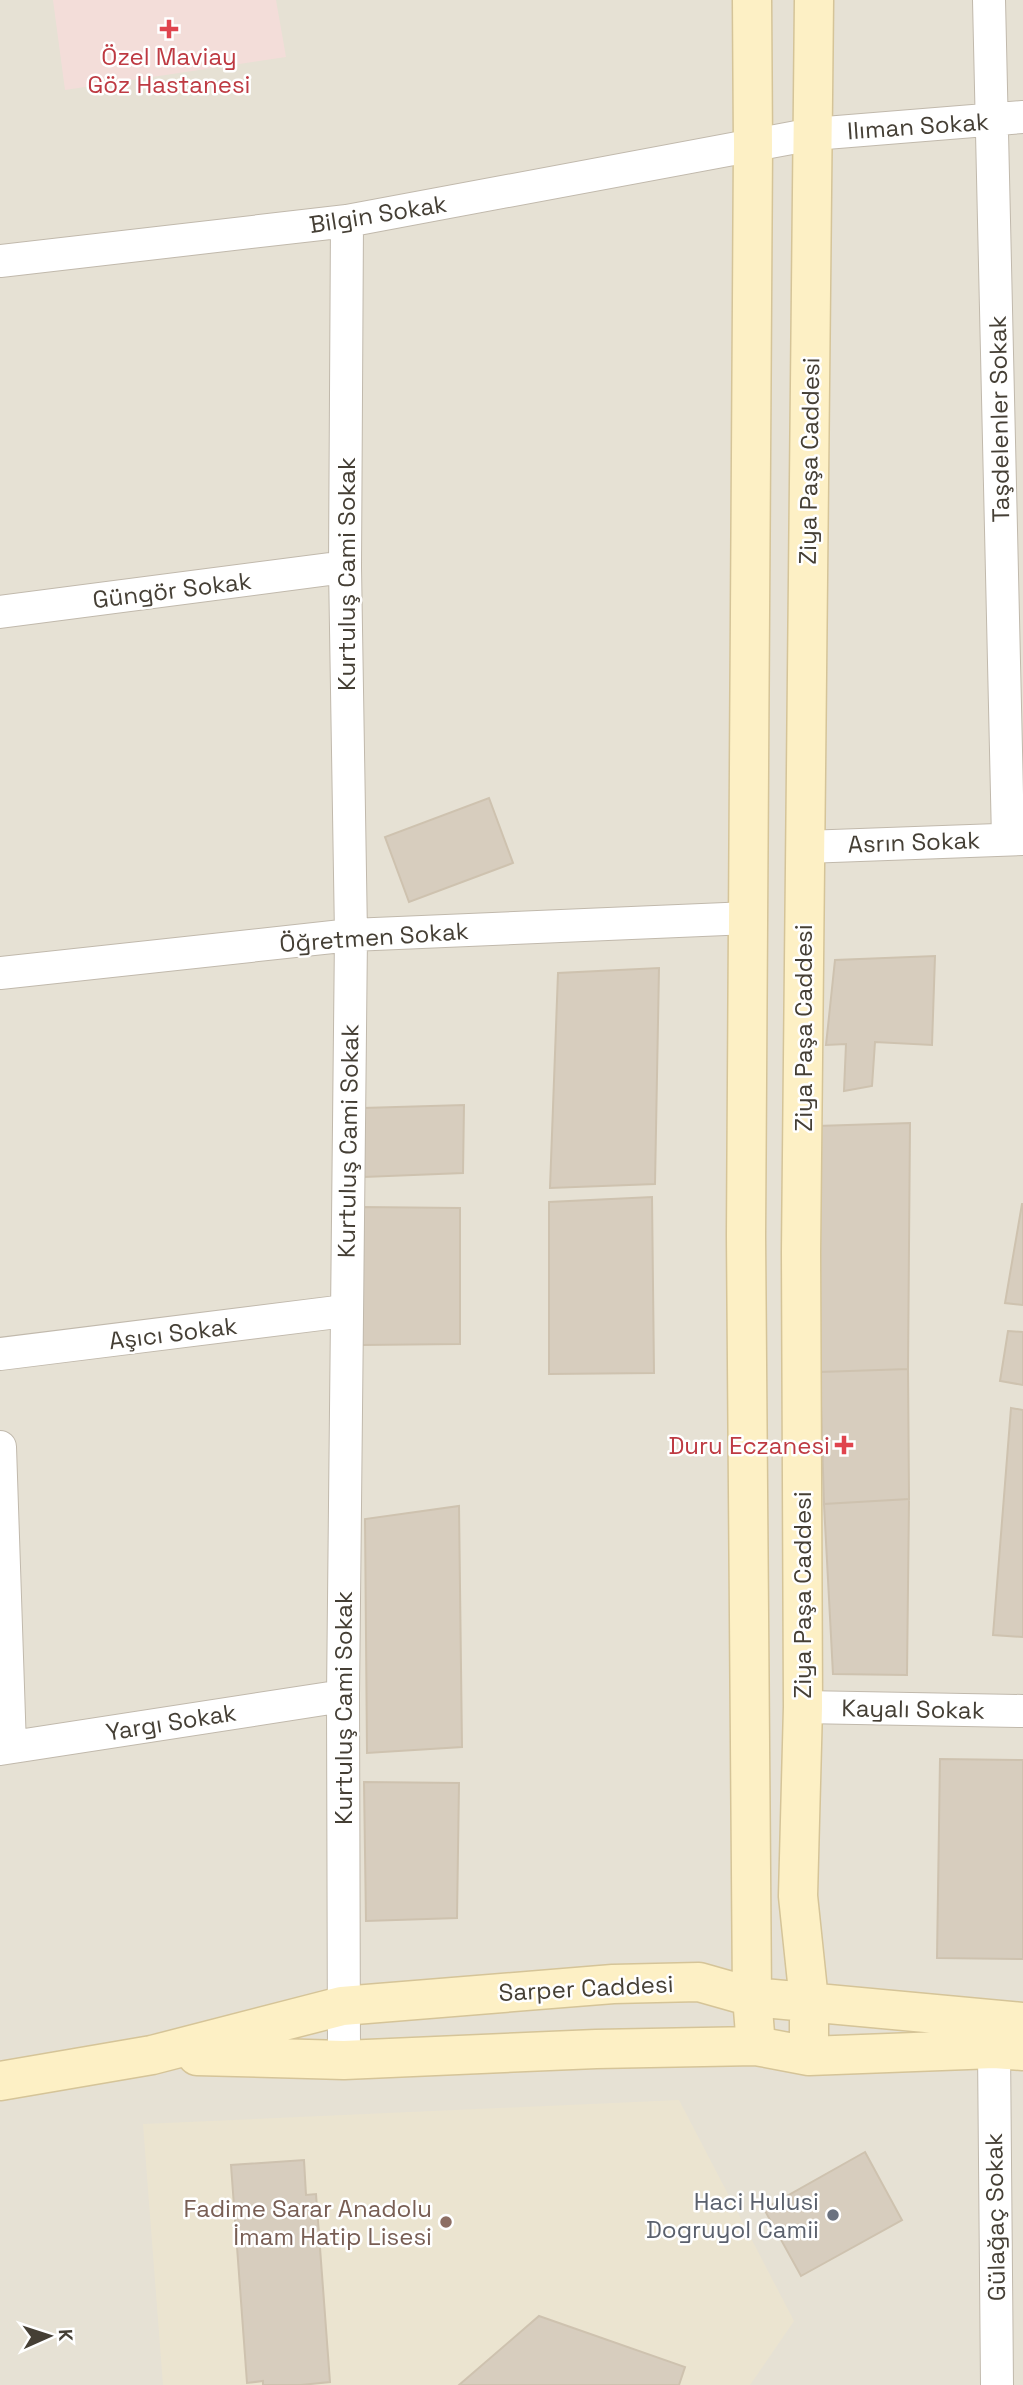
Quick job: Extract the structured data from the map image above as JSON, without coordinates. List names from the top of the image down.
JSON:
{
  "streets": {
    "main road": ["Ziya Paşa Caddesi", "Sarper Caddesi"],
    "street": [
      "Ilıman Sokak",
      "Bilgin Sokak",
      "Taşdelenler Sokak",
      "Kurtuluş Cami Sokak",
      "Güngör Sokak",
      "Asrın Sokak",
      "Öğretmen Sokak",
      "Aşıcı Sokak",
      "Kayalı Sokak",
      "Yargı Sokak",
      "Gülağaç Sokak"
    ]
  },
  "crossings": [
    ["Ilıman Sokak", "Bilgin Sokak"],
    ["Ilıman Sokak", "Taşdelenler Sokak"],
    ["Ilıman Sokak", "Ziya Paşa Caddesi"],
    ["Bilgin Sokak", "Kurtuluş Cami Sokak"],
    ["Taşdelenler Sokak", "Asrın Sokak"],
    ["Ziya Paşa Caddesi", "Asrın Sokak"],
    ["Ziya Paşa Caddesi", "Kayalı Sokak"],
    ["Ziya Paşa Caddesi", "Sarper Caddesi"],
    ["Kurtuluş Cami Sokak", "Güngör Sokak"],
    ["Kurtuluş Cami Sokak", "Öğretmen Sokak"],
    ["Kurtuluş Cami Sokak", "Aşıcı Sokak"],
    ["Kurtuluş Cami Sokak", "Yargı Sokak"],
    ["Kurtuluş Cami Sokak", "Sarper Caddesi"],
    ["Sarper Caddesi", "Gülağaç Sokak"]
  ],
  "places": {
    "health": ["Özel Maviay Göz Hastanesi", "Duru Eczanesi"],
    "other": ["Haci Hulusi Dogruyol Camii", "Fadime Sarar Anadolu İmam Hatip Lisesi"]
  },
  "north": "right"
}
